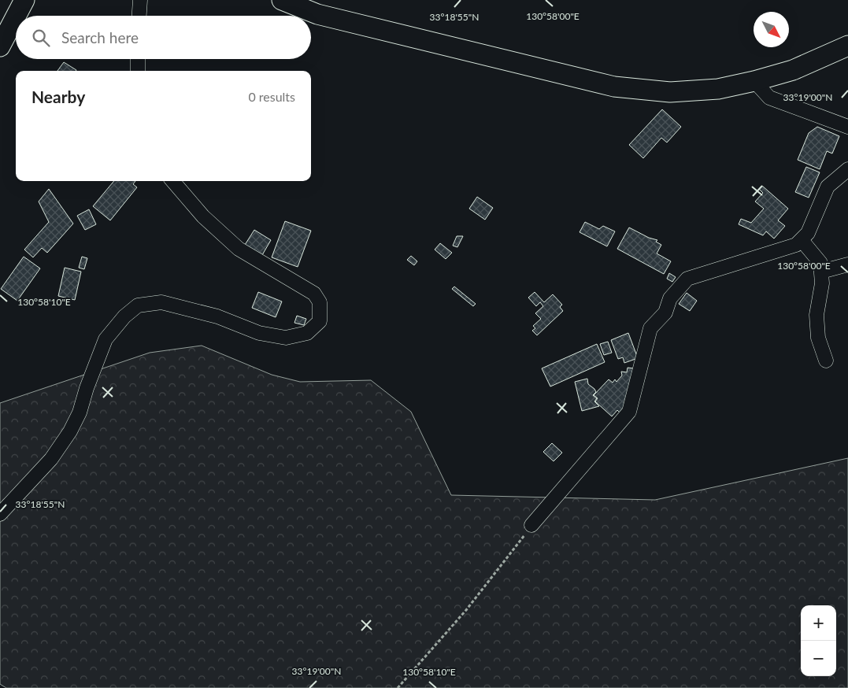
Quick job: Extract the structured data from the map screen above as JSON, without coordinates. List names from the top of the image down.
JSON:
{
  "north": "bottom right",
  "page": {
    "search": "Search here",
    "heading": ["Nearby", "0 results"],
    "map_buttons": ["+", "−"]
  },
  "coordinates": [
    "130°58'00\"E",
    "33°18'55\"N",
    "33°19'00\"N",
    "130°58'10\"E"
  ]
}
